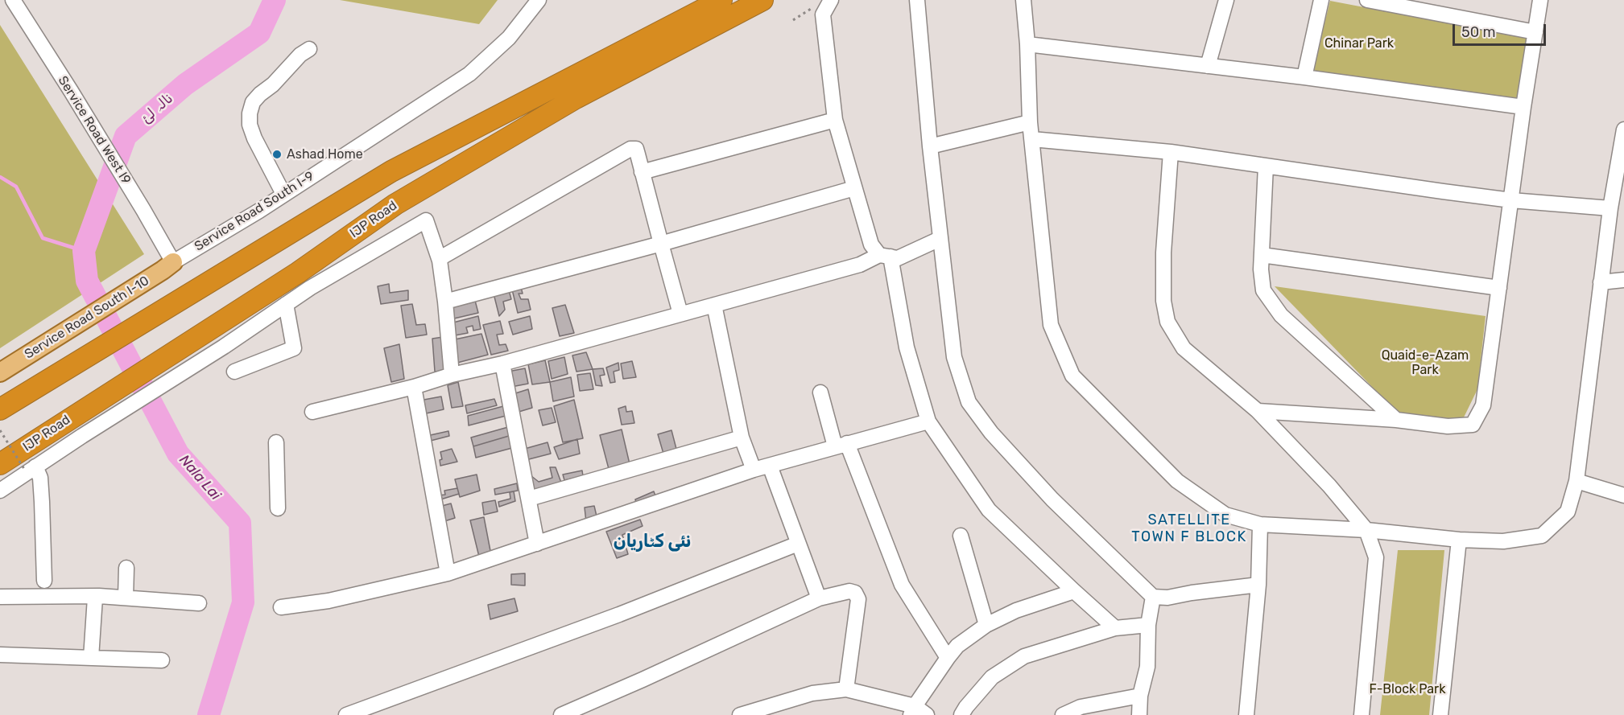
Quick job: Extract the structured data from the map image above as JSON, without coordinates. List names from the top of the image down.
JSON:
{
  "streets": {
    "highway": ["IJP Road"],
    "main road": ["Service Road South I-10"],
    "street": ["Service Road West I9", "Service Road South I-9"]
  },
  "crossings": [
    ["Service Road West I9", "Service Road South I-9"],
    ["Service Road West I9", "Service Road South I-10"],
    ["Service Road South I-9", "Service Road South I-10"]
  ],
  "districts": ["SATELLITE TOWN F BLOCK", "نئی کٹاریان"],
  "water": ["نالہ لئ", "Nala Lai"],
  "parks": ["Chinar Park", "Quaid-e-Azam Park", "F-Block Park"],
  "places": ["Ashad Home"],
  "scale_bar": "50 m"
}
